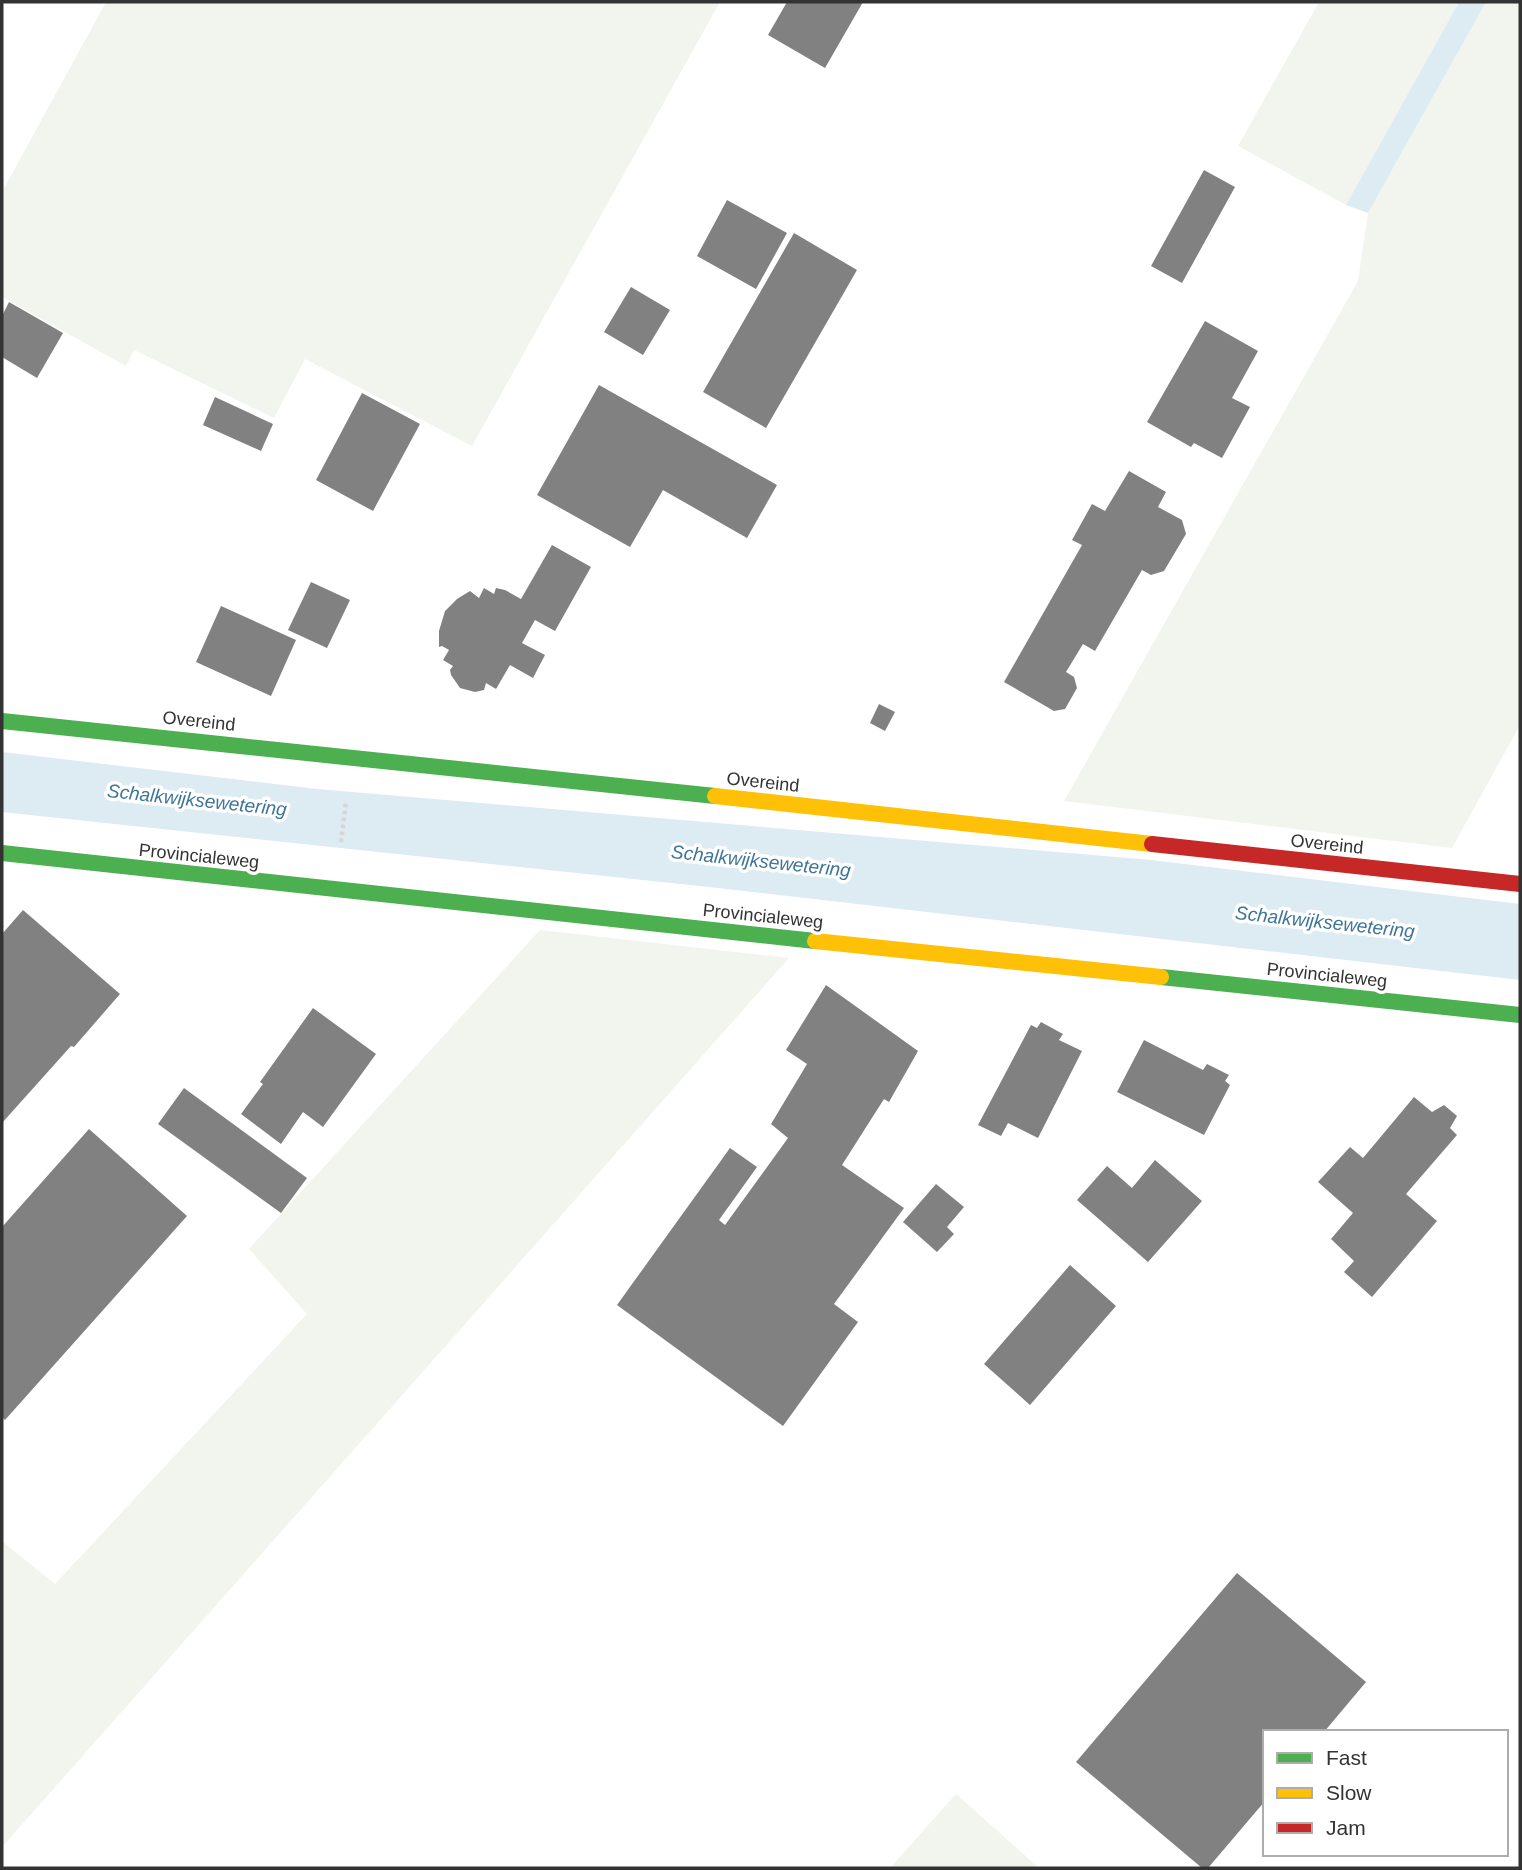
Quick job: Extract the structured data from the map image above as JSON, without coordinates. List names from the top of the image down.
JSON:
{
  "streets": {
    "street": ["Overeind", "Provincialeweg"]
  },
  "water": ["Schalkwijksewetering"],
  "legend": ["Fast", "Slow", "Jam"]
}
